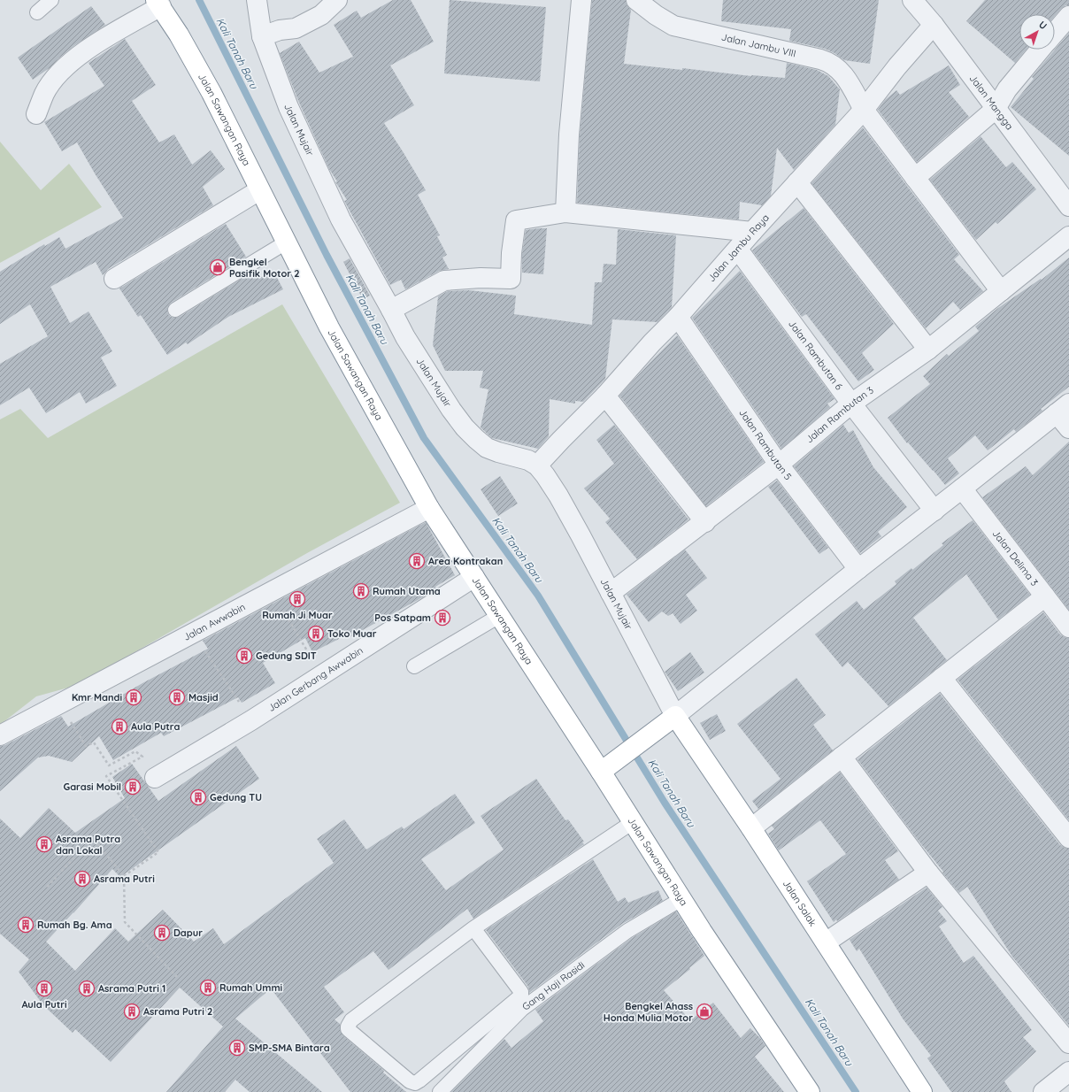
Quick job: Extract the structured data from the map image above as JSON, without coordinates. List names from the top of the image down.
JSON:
{
  "streets": {
    "highway": ["Jalan Sawangan Raya", "Jalan Salak"],
    "street": [
      "Jalan Jambu VIII",
      "Jalan Mangga",
      "Jalan Mujair",
      "Jalan Jambu Raya",
      "Jalan Rambutan 6",
      "Jalan Rambutan 3",
      "Jalan Rambutan 5",
      "Jalan Delima 3",
      "Jalan Awwabin",
      "Jalan Gerbang Awwabin"
    ],
    "lane": ["Gang Haji Rasidi"]
  },
  "crossings": [
    ["Jalan Jambu VIII", "Jalan Jambu Raya"],
    ["Jalan Jambu VIII", "Jalan Rambutan 3"],
    ["Jalan Mangga", "Jalan Jambu Raya"],
    ["Jalan Sawangan Raya", "Jalan Awwabin"],
    ["Jalan Sawangan Raya", "Jalan Gerbang Awwabin"],
    ["Jalan Sawangan Raya", "Gang Haji Rasidi"],
    ["Jalan Mujair", "Jalan Jambu Raya"],
    ["Jalan Mujair", "Jalan Rambutan 3"],
    ["Jalan Mujair", "Jalan Salak"],
    ["Jalan Jambu Raya", "Jalan Rambutan 6"],
    ["Jalan Jambu Raya", "Jalan Rambutan 5"],
    ["Jalan Rambutan 6", "Jalan Rambutan 3"],
    ["Jalan Rambutan 3", "Jalan Rambutan 5"]
  ],
  "water": ["Kali Tanah Baru"],
  "places": {
    "shop": ["Bengkel Pasifik Motor 2", "Bengkel Ahass Honda Mulia Motor"],
    "building": [
      "Area Kontrakan",
      "Rumah Utama",
      "Rumah Ji Muar",
      "Pos Satpam",
      "Toko Muar",
      "Gedung SDIT",
      "Kmr Mandi",
      "Masjid",
      "Aula Putra",
      "Garasi Mobil",
      "Gedung TU",
      "Asrama Putra dan Lokal",
      "Asrama Putri",
      "Rumah Bg. Ama",
      "Dapur",
      "Rumah Ummi",
      "Aula Putri",
      "Asrama Putri 1",
      "Asrama Putri 2",
      "SMP-SMA Bintara"
    ]
  },
  "north": "top right"
}
